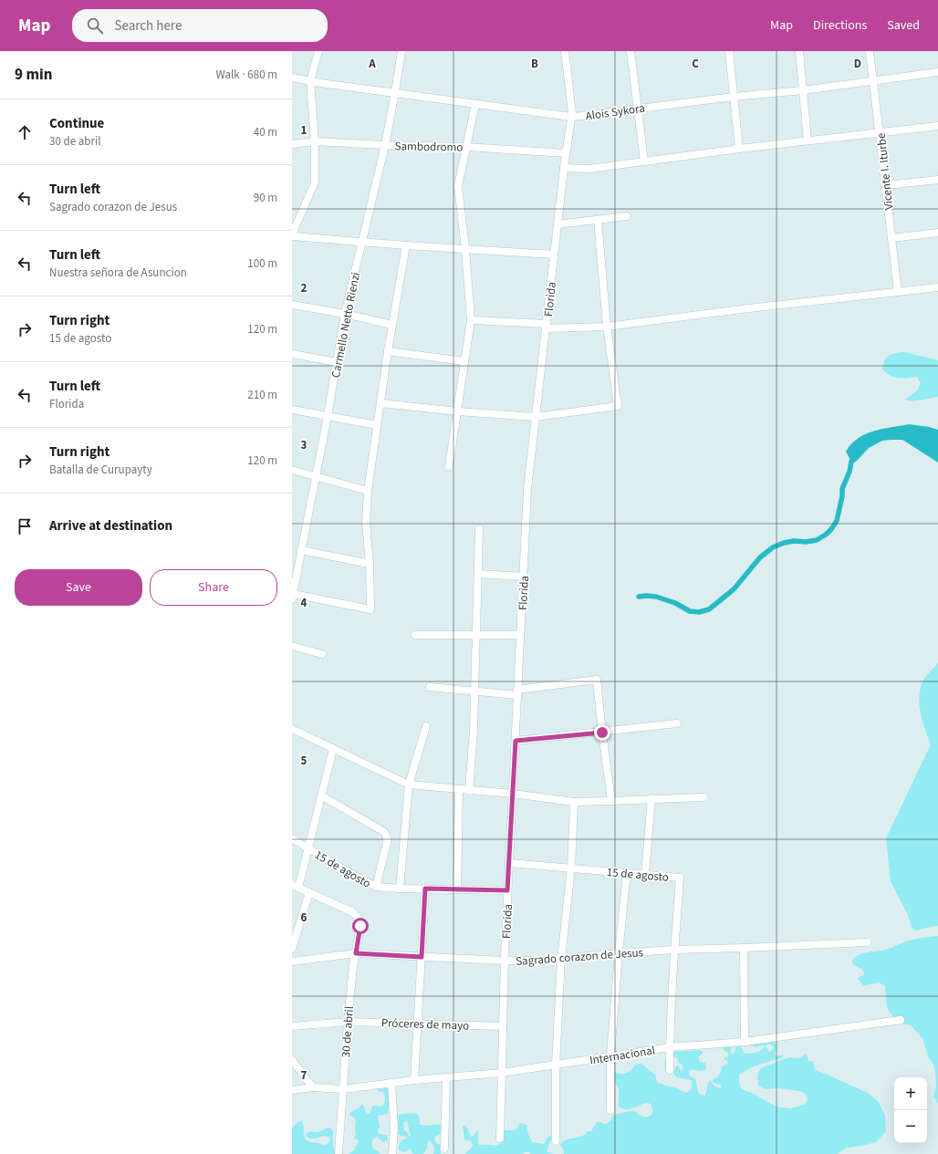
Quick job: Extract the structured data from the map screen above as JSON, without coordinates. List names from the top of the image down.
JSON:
{
  "streets": {
    "street": [
      "Alois Sykora",
      "Sambodromo",
      "Vicente I. Iturbe",
      "Florida",
      "Carmello Netto Rienzi",
      "15 de agosto",
      "Sagrado corazon de Jesus",
      "Próceres de mayo",
      "30 de abril",
      "Internacional"
    ]
  },
  "crossings": [
    ["Alois Sykora", "Vicente I. Iturbe"],
    ["Alois Sykora", "Florida"],
    ["Alois Sykora", "Carmello Netto Rienzi"],
    ["Sambodromo", "Florida"],
    ["Sambodromo", "Carmello Netto Rienzi"],
    ["Florida", "15 de agosto"],
    ["Florida", "Sagrado corazon de Jesus"],
    ["Florida", "Próceres de mayo"],
    ["Florida", "Internacional"],
    ["15 de agosto", "Sagrado corazon de Jesus"],
    ["Sagrado corazon de Jesus", "30 de abril"],
    ["Próceres de mayo", "30 de abril"],
    ["30 de abril", "Internacional"]
  ],
  "page": {
    "header": "Map",
    "search": "Search here",
    "nav": ["Map", "Directions", "Saved"],
    "heading": ["9 min", "Walk · 680 m"],
    "list": [
      ["Continue", "30 de abril", "40 m"],
      ["Turn left", "Sagrado corazon de Jesus", "90 m"],
      ["Turn left", "Nuestra señora de Asuncion", "100 m"],
      ["Turn right", "15 de agosto", "120 m"],
      ["Turn left", "Florida", "210 m"],
      ["Turn right", "Batalla de Curupayty", "120 m"],
      "Arrive at destination"
    ],
    "buttons": ["Save", "Share"],
    "map_buttons": ["+", "−"]
  },
  "grid": {
    "columns": [
      "A",
      "B",
      "C",
      "D"
    ],
    "rows": [
      "1",
      "2",
      "3",
      "4",
      "5",
      "6",
      "7"
    ]
  }
}
